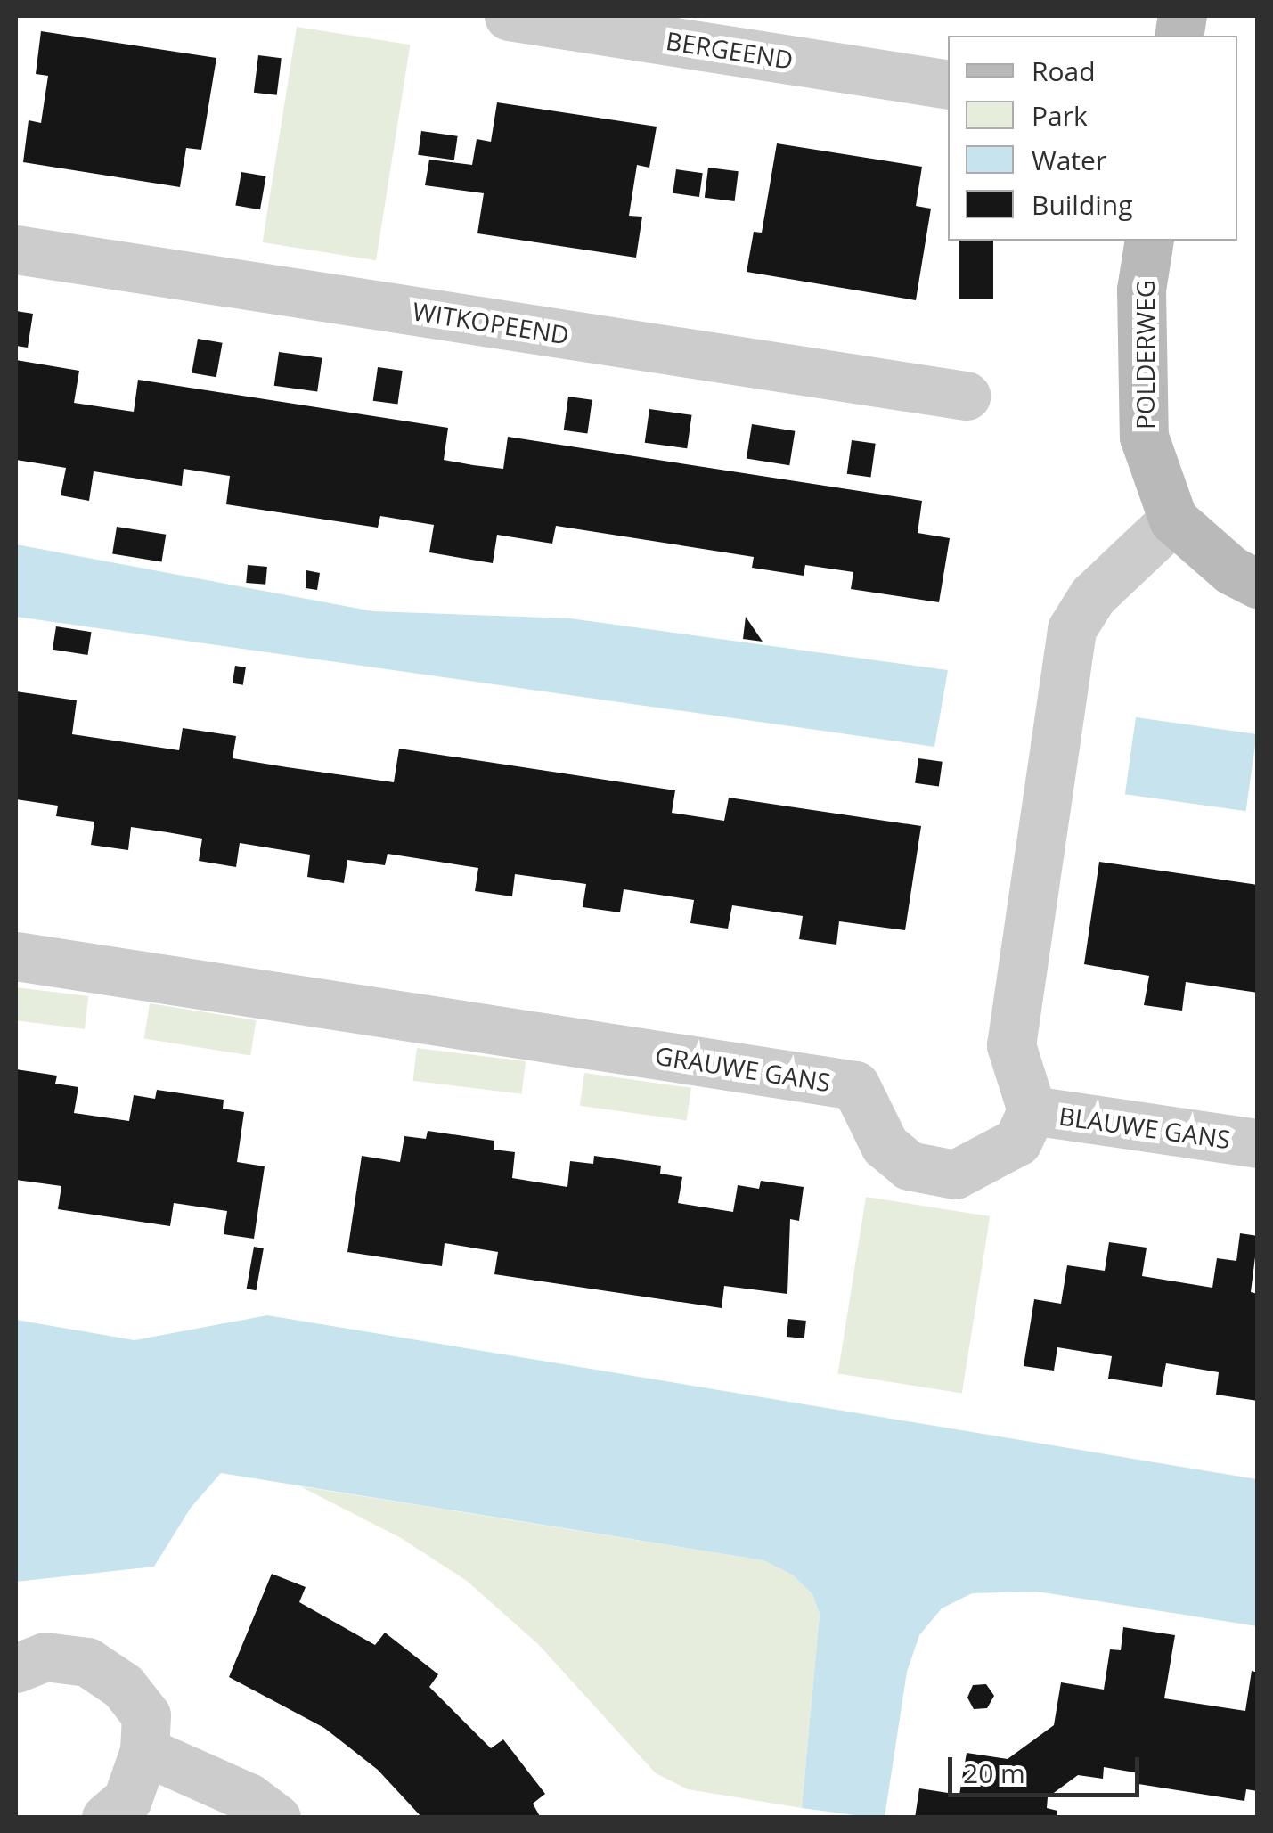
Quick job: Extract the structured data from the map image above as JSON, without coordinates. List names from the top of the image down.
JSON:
{
  "streets": {
    "street": [
      "BERGEEND",
      "WITKOPEEND",
      "POLDERWEG",
      "GRAUWE GANS",
      "BLAUWE GANS"
    ]
  },
  "crossings": [
    ["GRAUWE GANS", "BLAUWE GANS"]
  ],
  "legend": [
    "Road",
    "Park",
    "Water",
    "Building"
  ],
  "scale_bar": "20 m"
}
